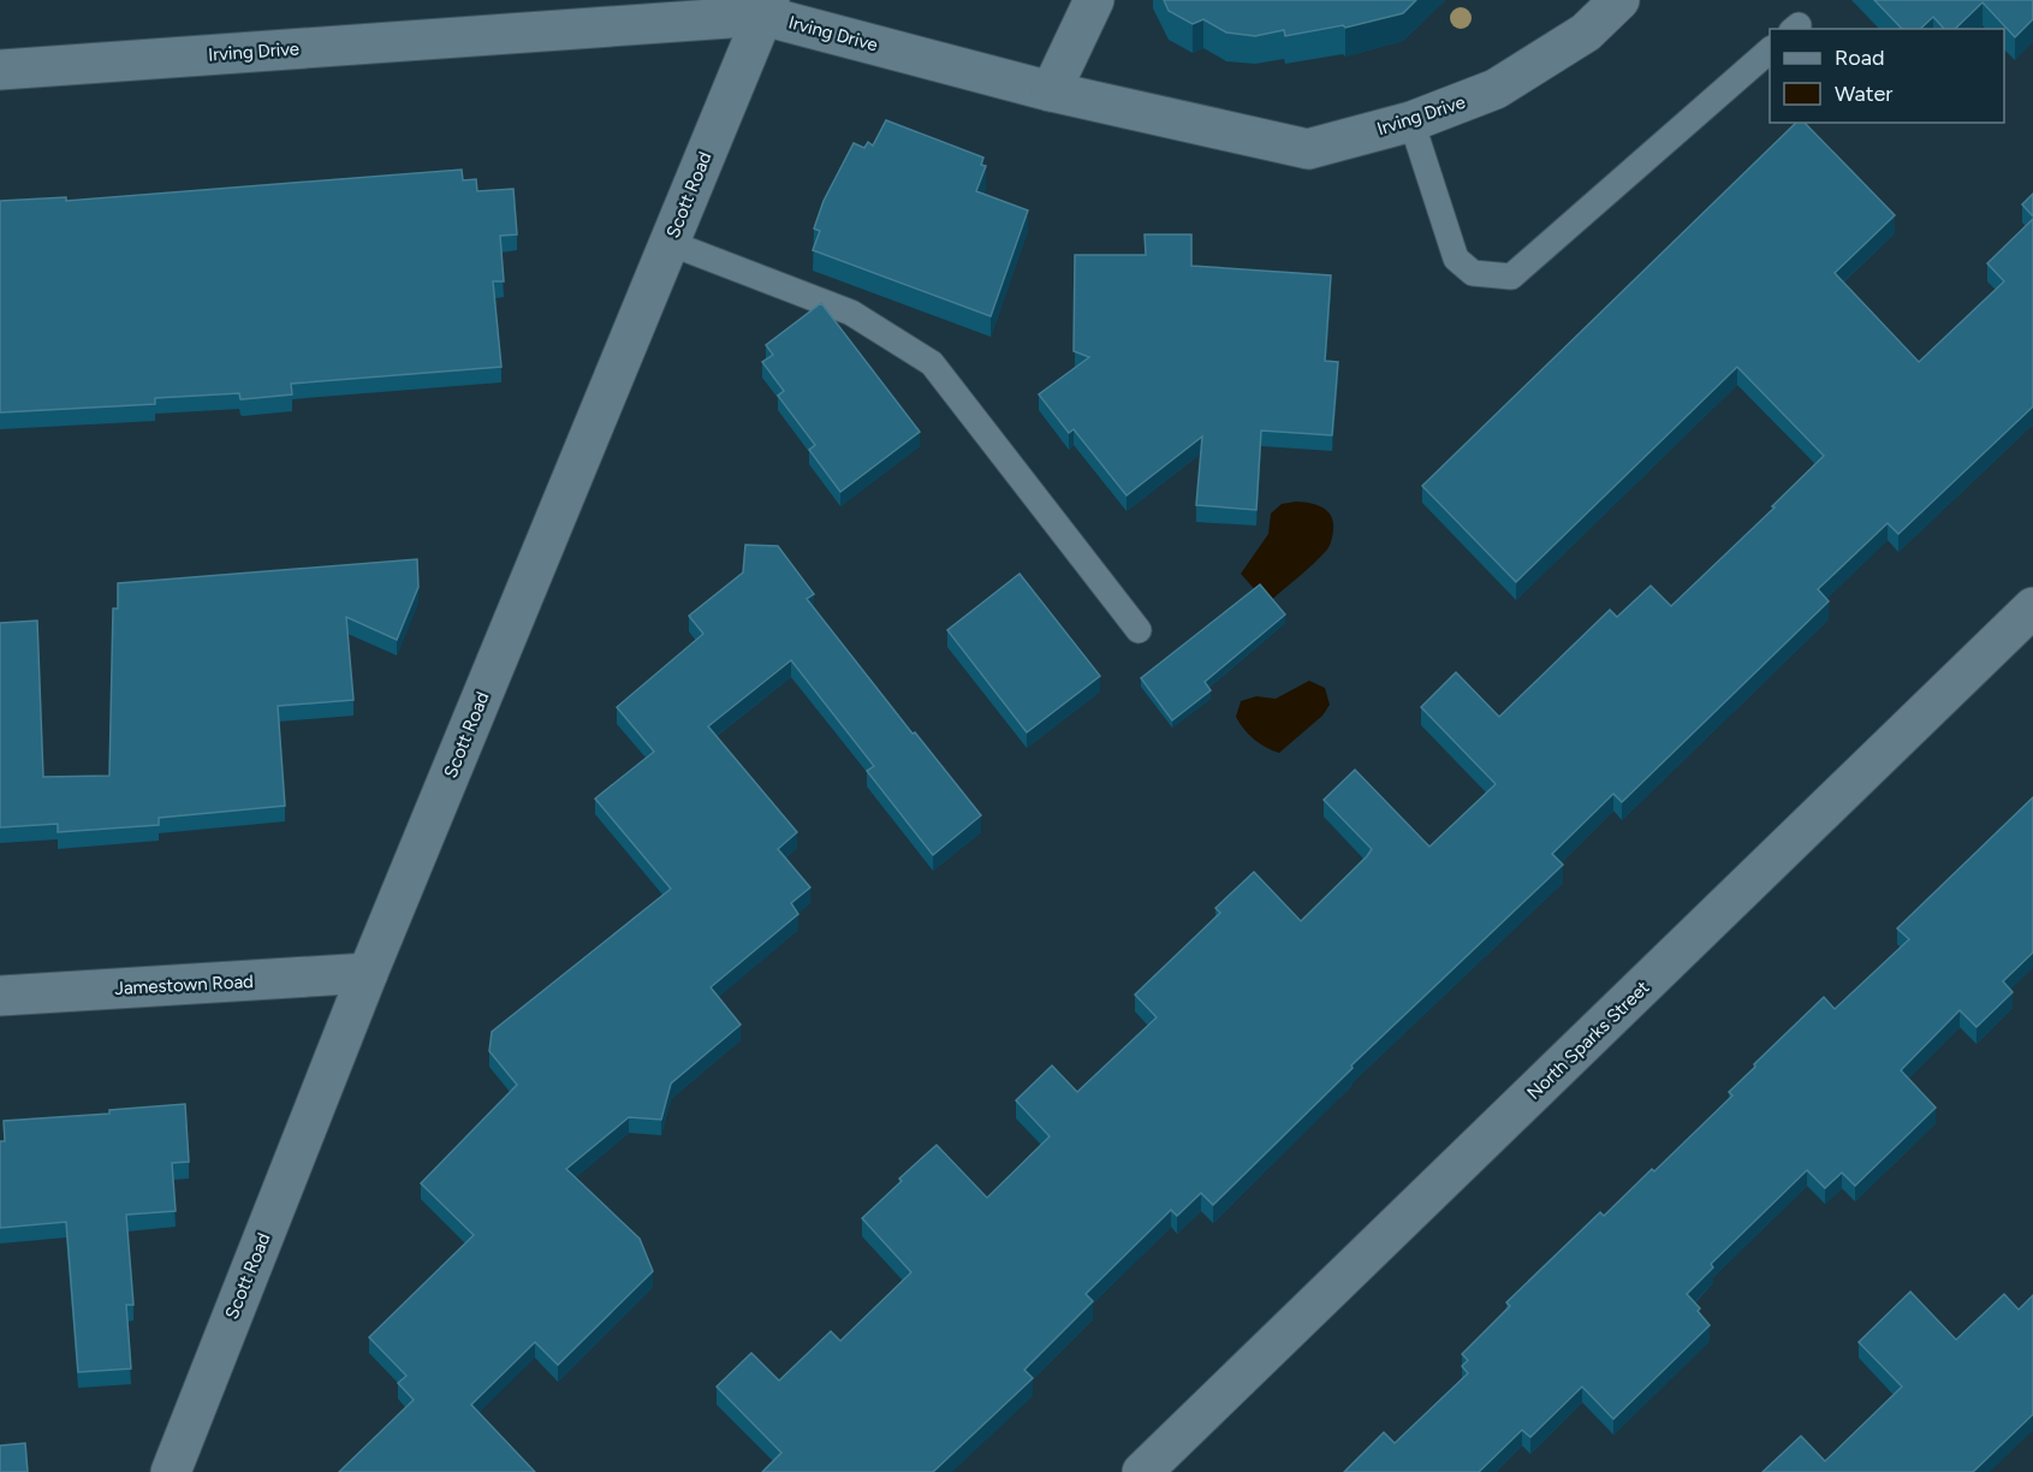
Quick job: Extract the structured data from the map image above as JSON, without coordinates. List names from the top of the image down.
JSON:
{
  "streets": {
    "street": [
      "Irving Drive",
      "Scott Road",
      "Jamestown Road",
      "North Sparks Street"
    ]
  },
  "crossings": [
    ["Irving Drive", "Scott Road"],
    ["Scott Road", "Jamestown Road"]
  ],
  "legend": ["Road", "Water"]
}
